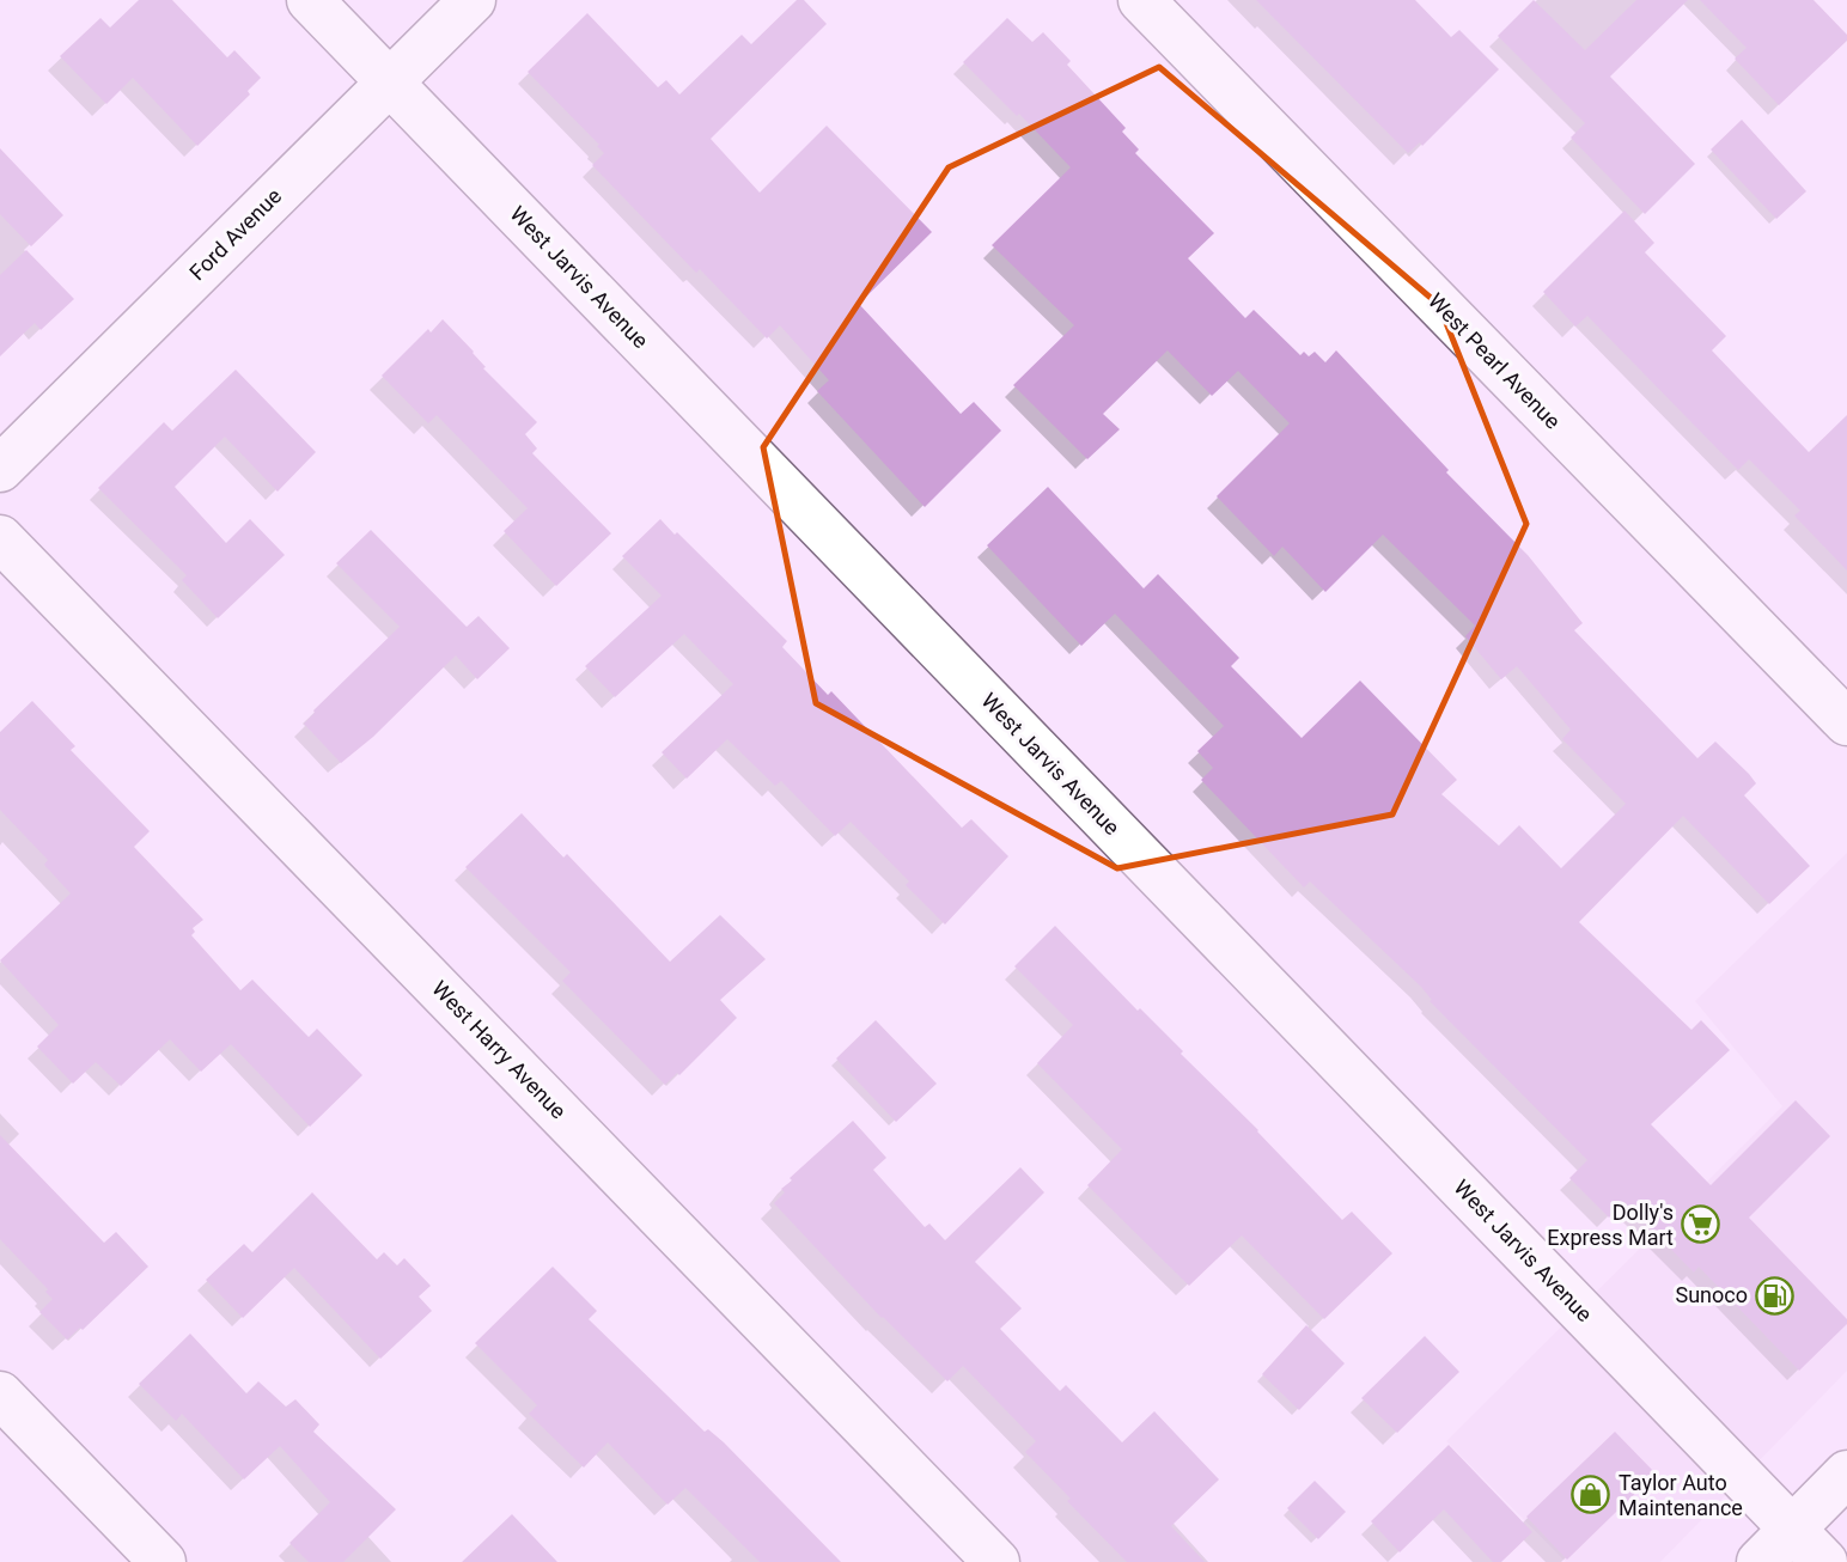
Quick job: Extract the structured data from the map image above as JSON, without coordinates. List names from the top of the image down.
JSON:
{
  "streets": {
    "street": [
      "Ford Avenue",
      "West Jarvis Avenue",
      "West Pearl Avenue",
      "West Harry Avenue"
    ]
  },
  "crossings": [
    ["Ford Avenue", "West Jarvis Avenue"]
  ],
  "places": {
    "supermarket": ["Dolly's Express Mart"],
    "fuel station": ["Sunoco"],
    "shop": ["Taylor Auto Maintenance"]
  }
}
